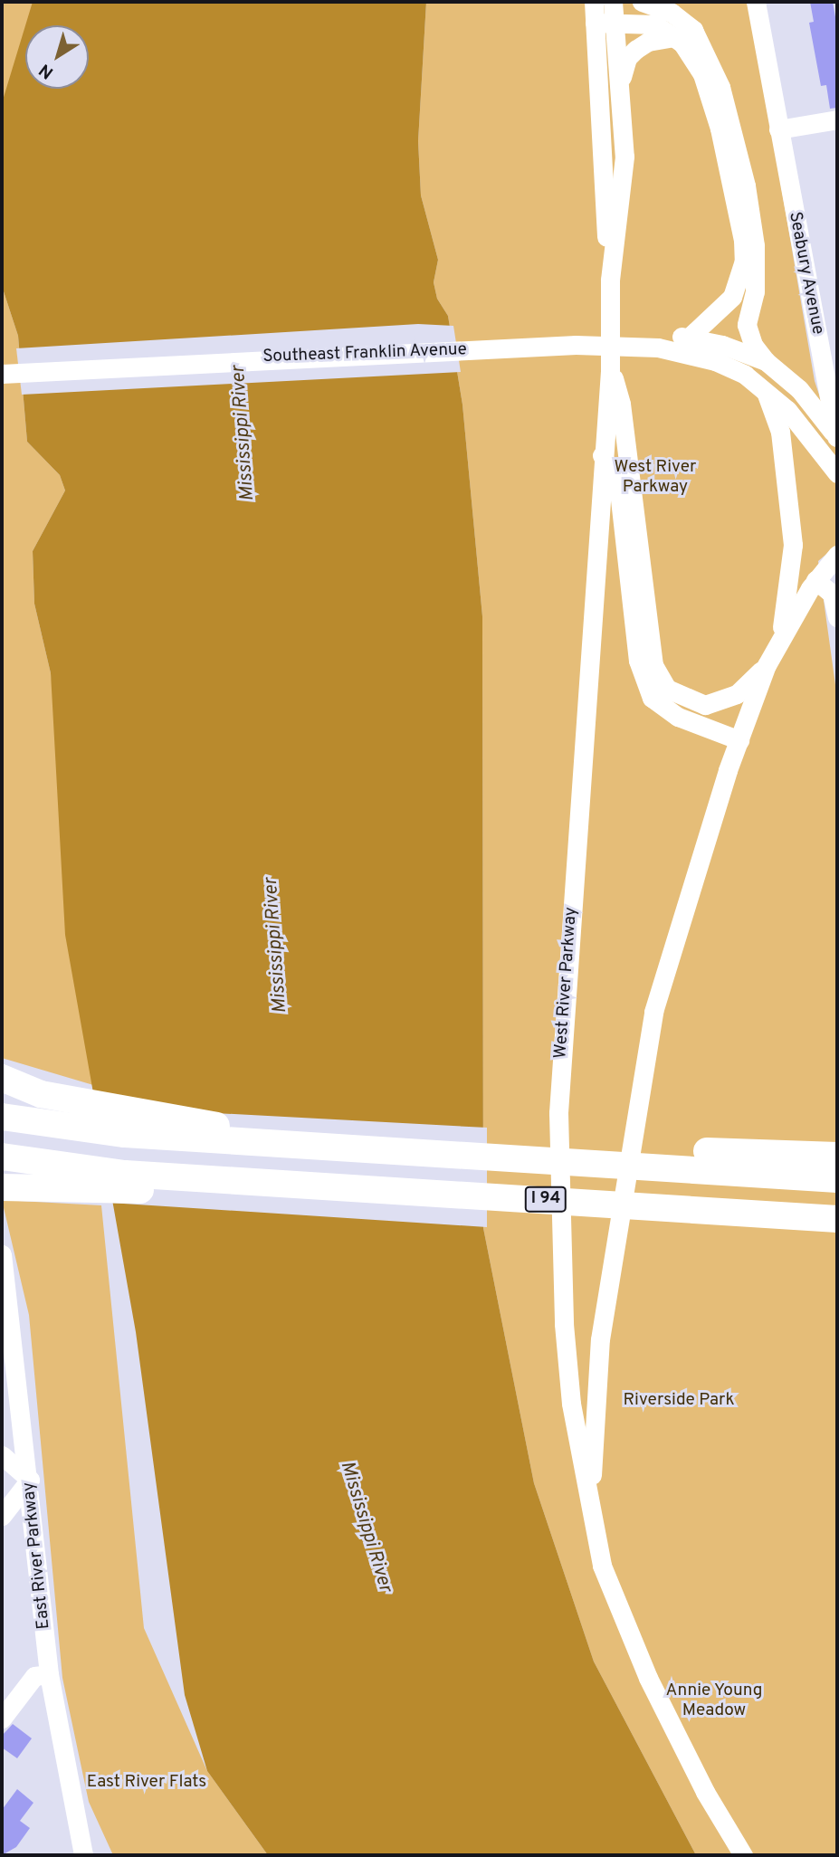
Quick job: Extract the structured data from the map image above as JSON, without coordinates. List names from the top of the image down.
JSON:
{
  "streets": {
    "highway": ["I 94"],
    "street": [
      "Seabury Avenue",
      "Southeast Franklin Avenue",
      "West River Parkway",
      "East River Parkway"
    ]
  },
  "water": ["Mississippi River"],
  "parks": [
    "West River Parkway",
    "Riverside Park",
    "Annie Young Meadow",
    "East River Flats"
  ],
  "north": "bottom left"
}
